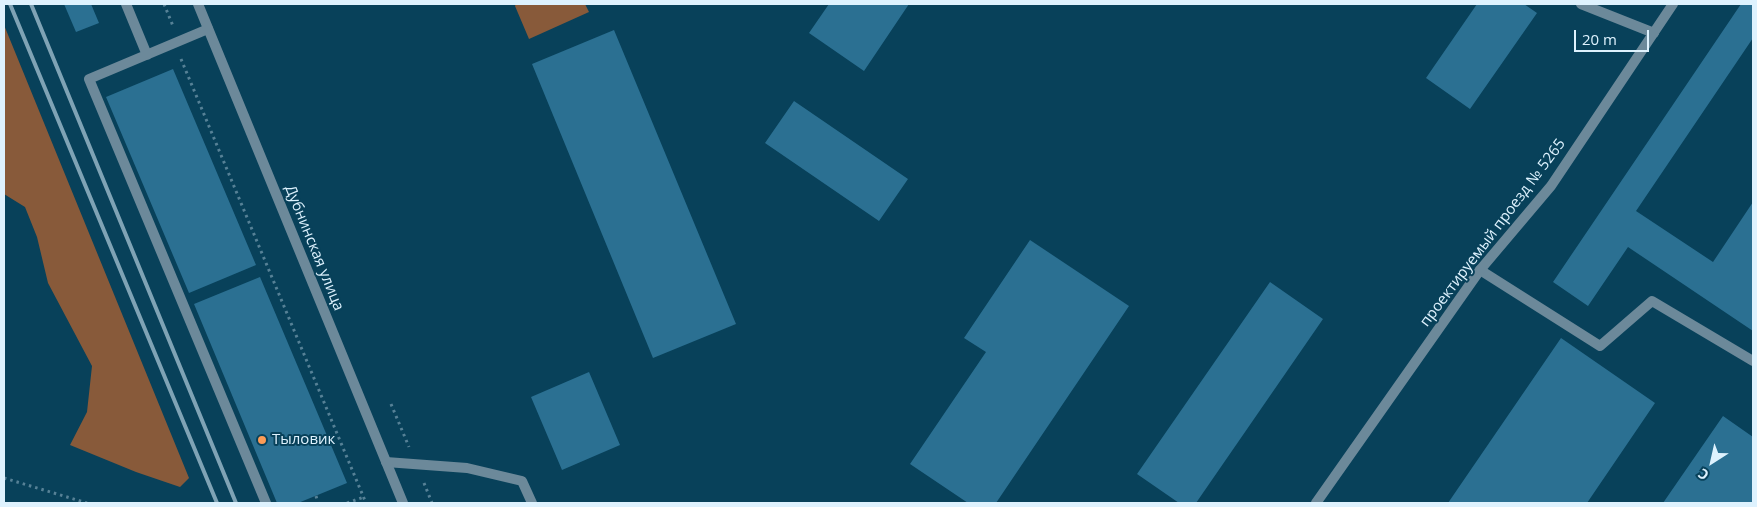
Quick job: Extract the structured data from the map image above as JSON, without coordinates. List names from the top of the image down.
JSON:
{
  "streets": {
    "street": ["проектируемый проезд № 5265", "Дубнинская улица"]
  },
  "places": ["Тыловик"],
  "scale_bar": "20 m",
  "north": "bottom left"
}
